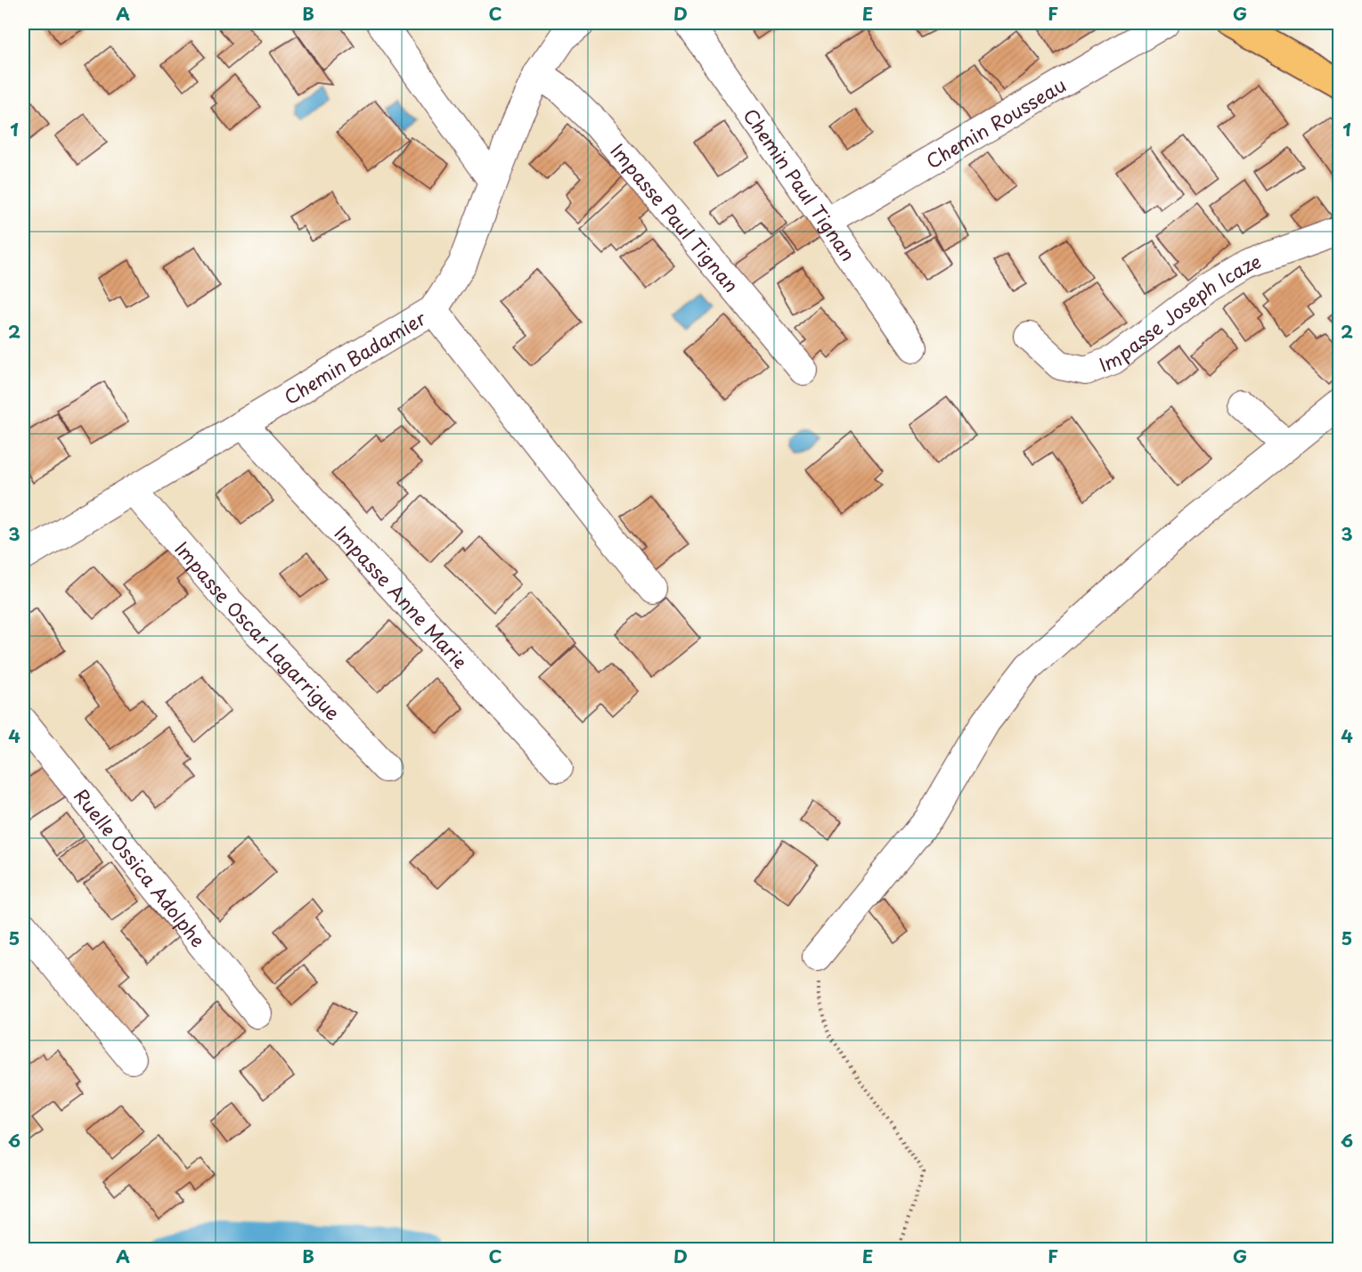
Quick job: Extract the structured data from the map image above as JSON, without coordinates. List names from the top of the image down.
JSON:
{
  "streets": {
    "street": [
      "Chemin Rousseau",
      "Chemin Paul Tignan",
      "Impasse Paul Tignan",
      "Impasse Joseph Icaze",
      "Chemin Badamier",
      "Impasse Anne Marie",
      "Impasse Oscar Lagarrigue",
      "Ruelle Ossica Adolphe"
    ]
  },
  "crossings": [
    ["Chemin Rousseau", "Chemin Paul Tignan"],
    ["Impasse Paul Tignan", "Chemin Badamier"],
    ["Chemin Badamier", "Impasse Anne Marie"],
    ["Chemin Badamier", "Impasse Oscar Lagarrigue"]
  ],
  "grid": {
    "columns": [
      "A",
      "B",
      "C",
      "D",
      "E",
      "F",
      "G"
    ],
    "rows": [
      "1",
      "2",
      "3",
      "4",
      "5",
      "6"
    ]
  }
}
